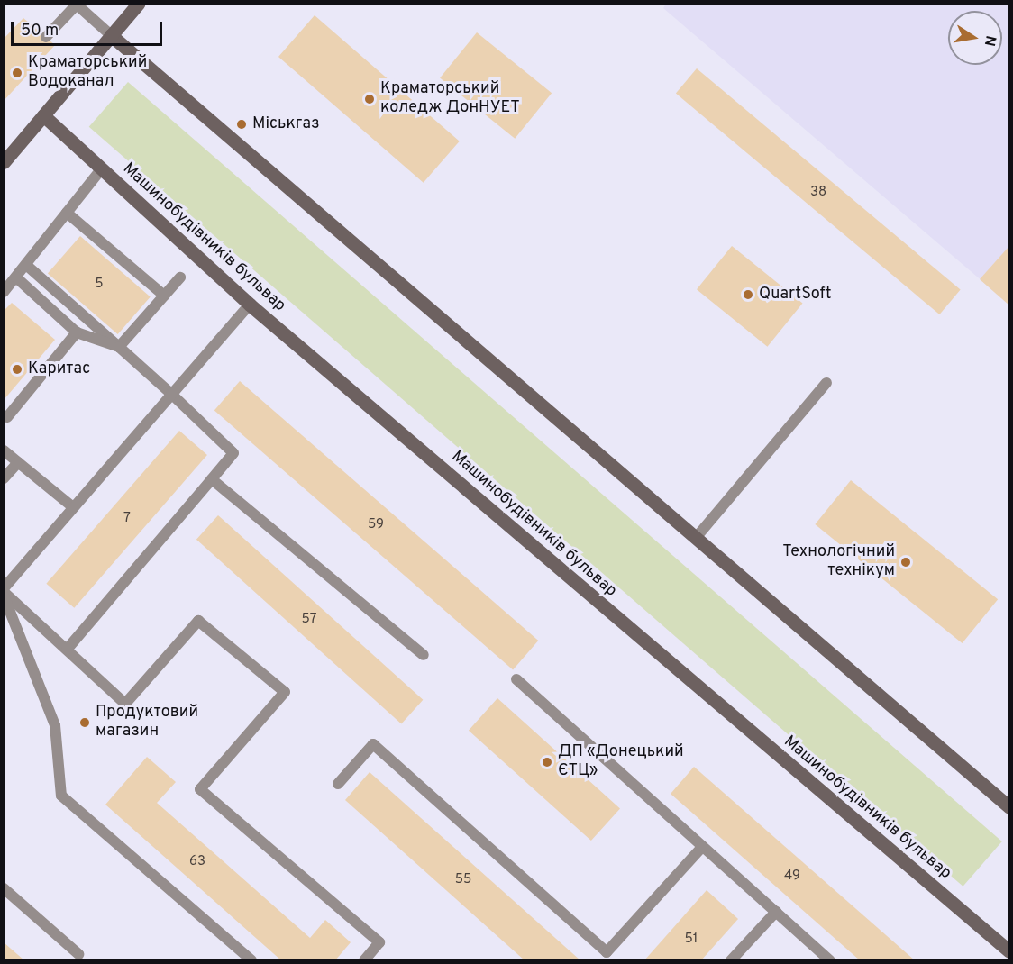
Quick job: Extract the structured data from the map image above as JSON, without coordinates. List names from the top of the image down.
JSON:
{
  "streets": {
    "street": ["Машинобудівників бульвар"]
  },
  "places": [
    "Краматорський Водоканал",
    "Краматорський коледж ДонНУЕТ",
    "Міськгаз",
    "QuartSoft",
    "Каритас",
    "Технологічний технікум",
    "Продуктовий магазин",
    "ДП «Донецький ЄТЦ»"
  ],
  "house_numbers": [
    "38",
    "5",
    "7",
    "59",
    "57",
    "63",
    "49",
    "55",
    "51"
  ],
  "scale_bar": "50 m",
  "north": "right"
}
